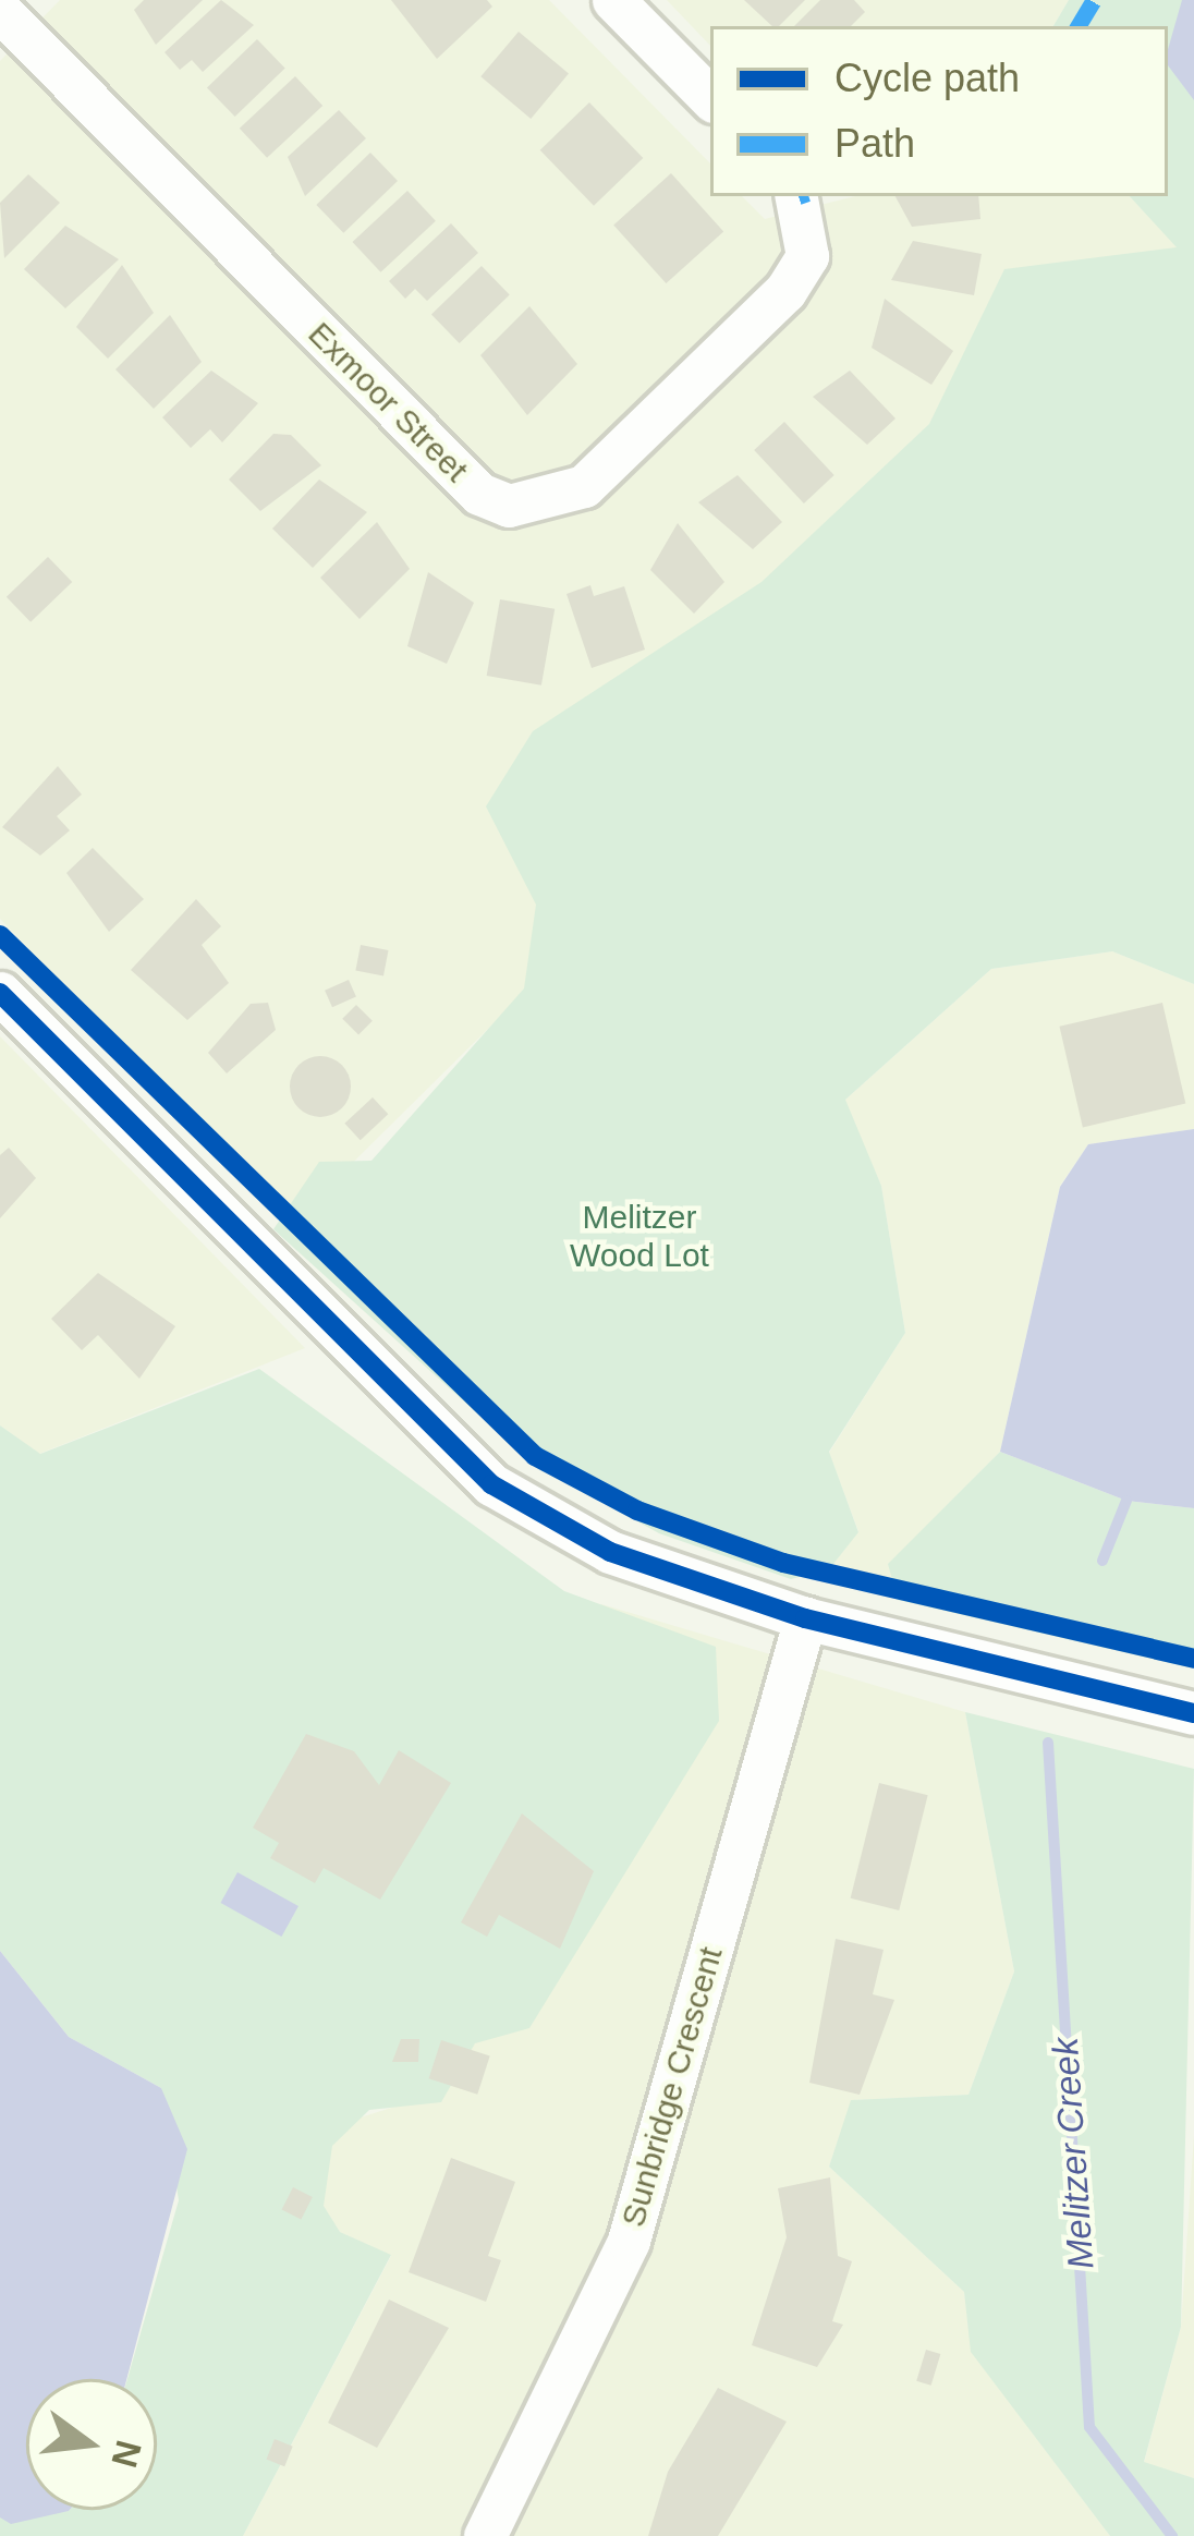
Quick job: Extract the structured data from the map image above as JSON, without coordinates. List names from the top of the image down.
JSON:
{
  "streets": {
    "street": ["Exmoor Street", "Sunbridge Crescent"]
  },
  "water": ["Melitzer Creek"],
  "parks": ["Melitzer Wood Lot"],
  "legend": ["Cycle path", "Path"],
  "north": "right"
}
